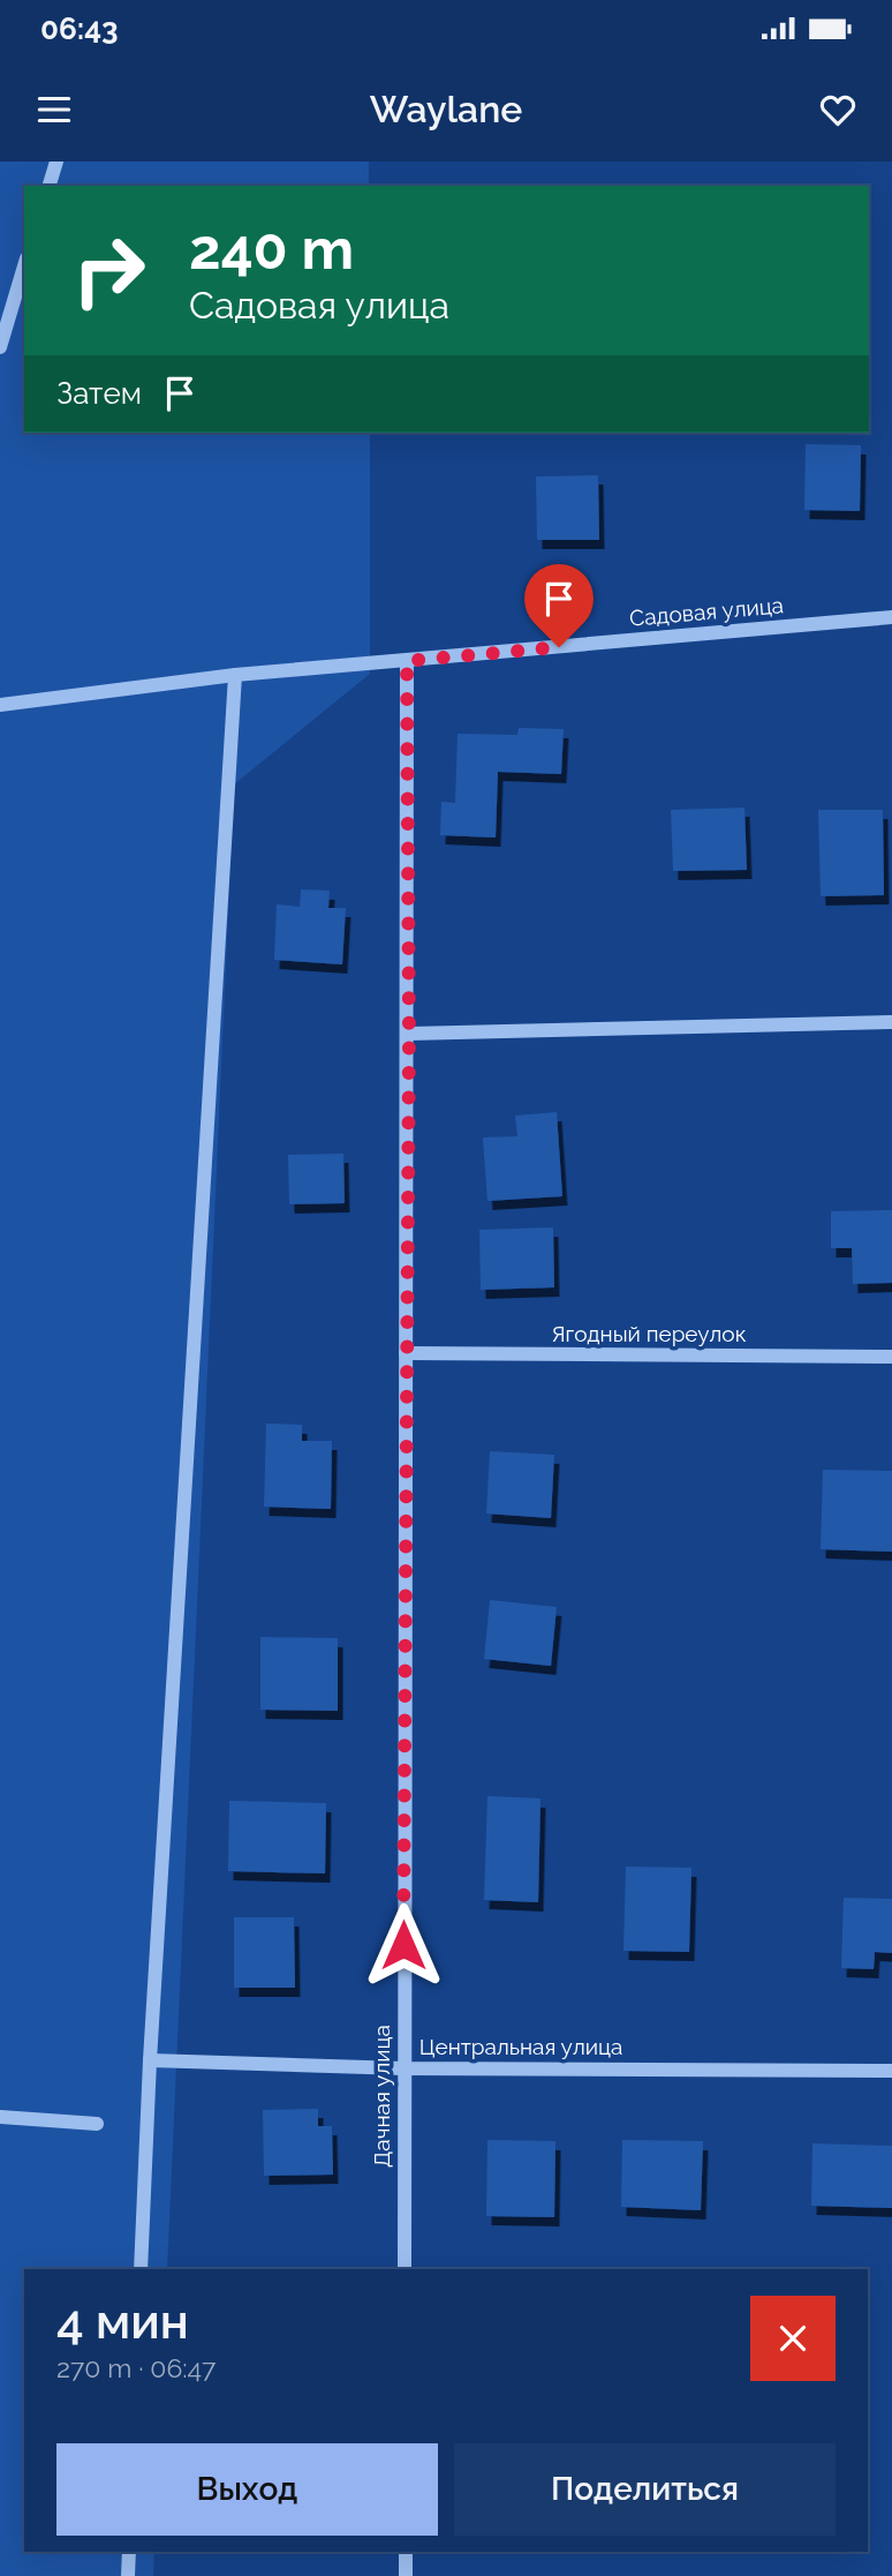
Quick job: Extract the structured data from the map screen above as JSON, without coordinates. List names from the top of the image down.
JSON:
{
  "streets": {
    "street": [
      "Садовая улица",
      "Ягодный переулок",
      "Центральная улица",
      "Дачная улица"
    ]
  },
  "crossings": [
    ["Садовая улица", "Дачная улица"],
    ["Ягодный переулок", "Дачная улица"],
    ["Центральная улица", "Дачная улица"]
  ],
  "page": {
    "status": "06:43",
    "header": "Waylane",
    "turn": ["240 m", "Садовая улица"],
    "then": "Затем",
    "heading": ["4 мин", "270 m · 06:47"],
    "buttons": ["Выход", "Поделиться"]
  }
}
